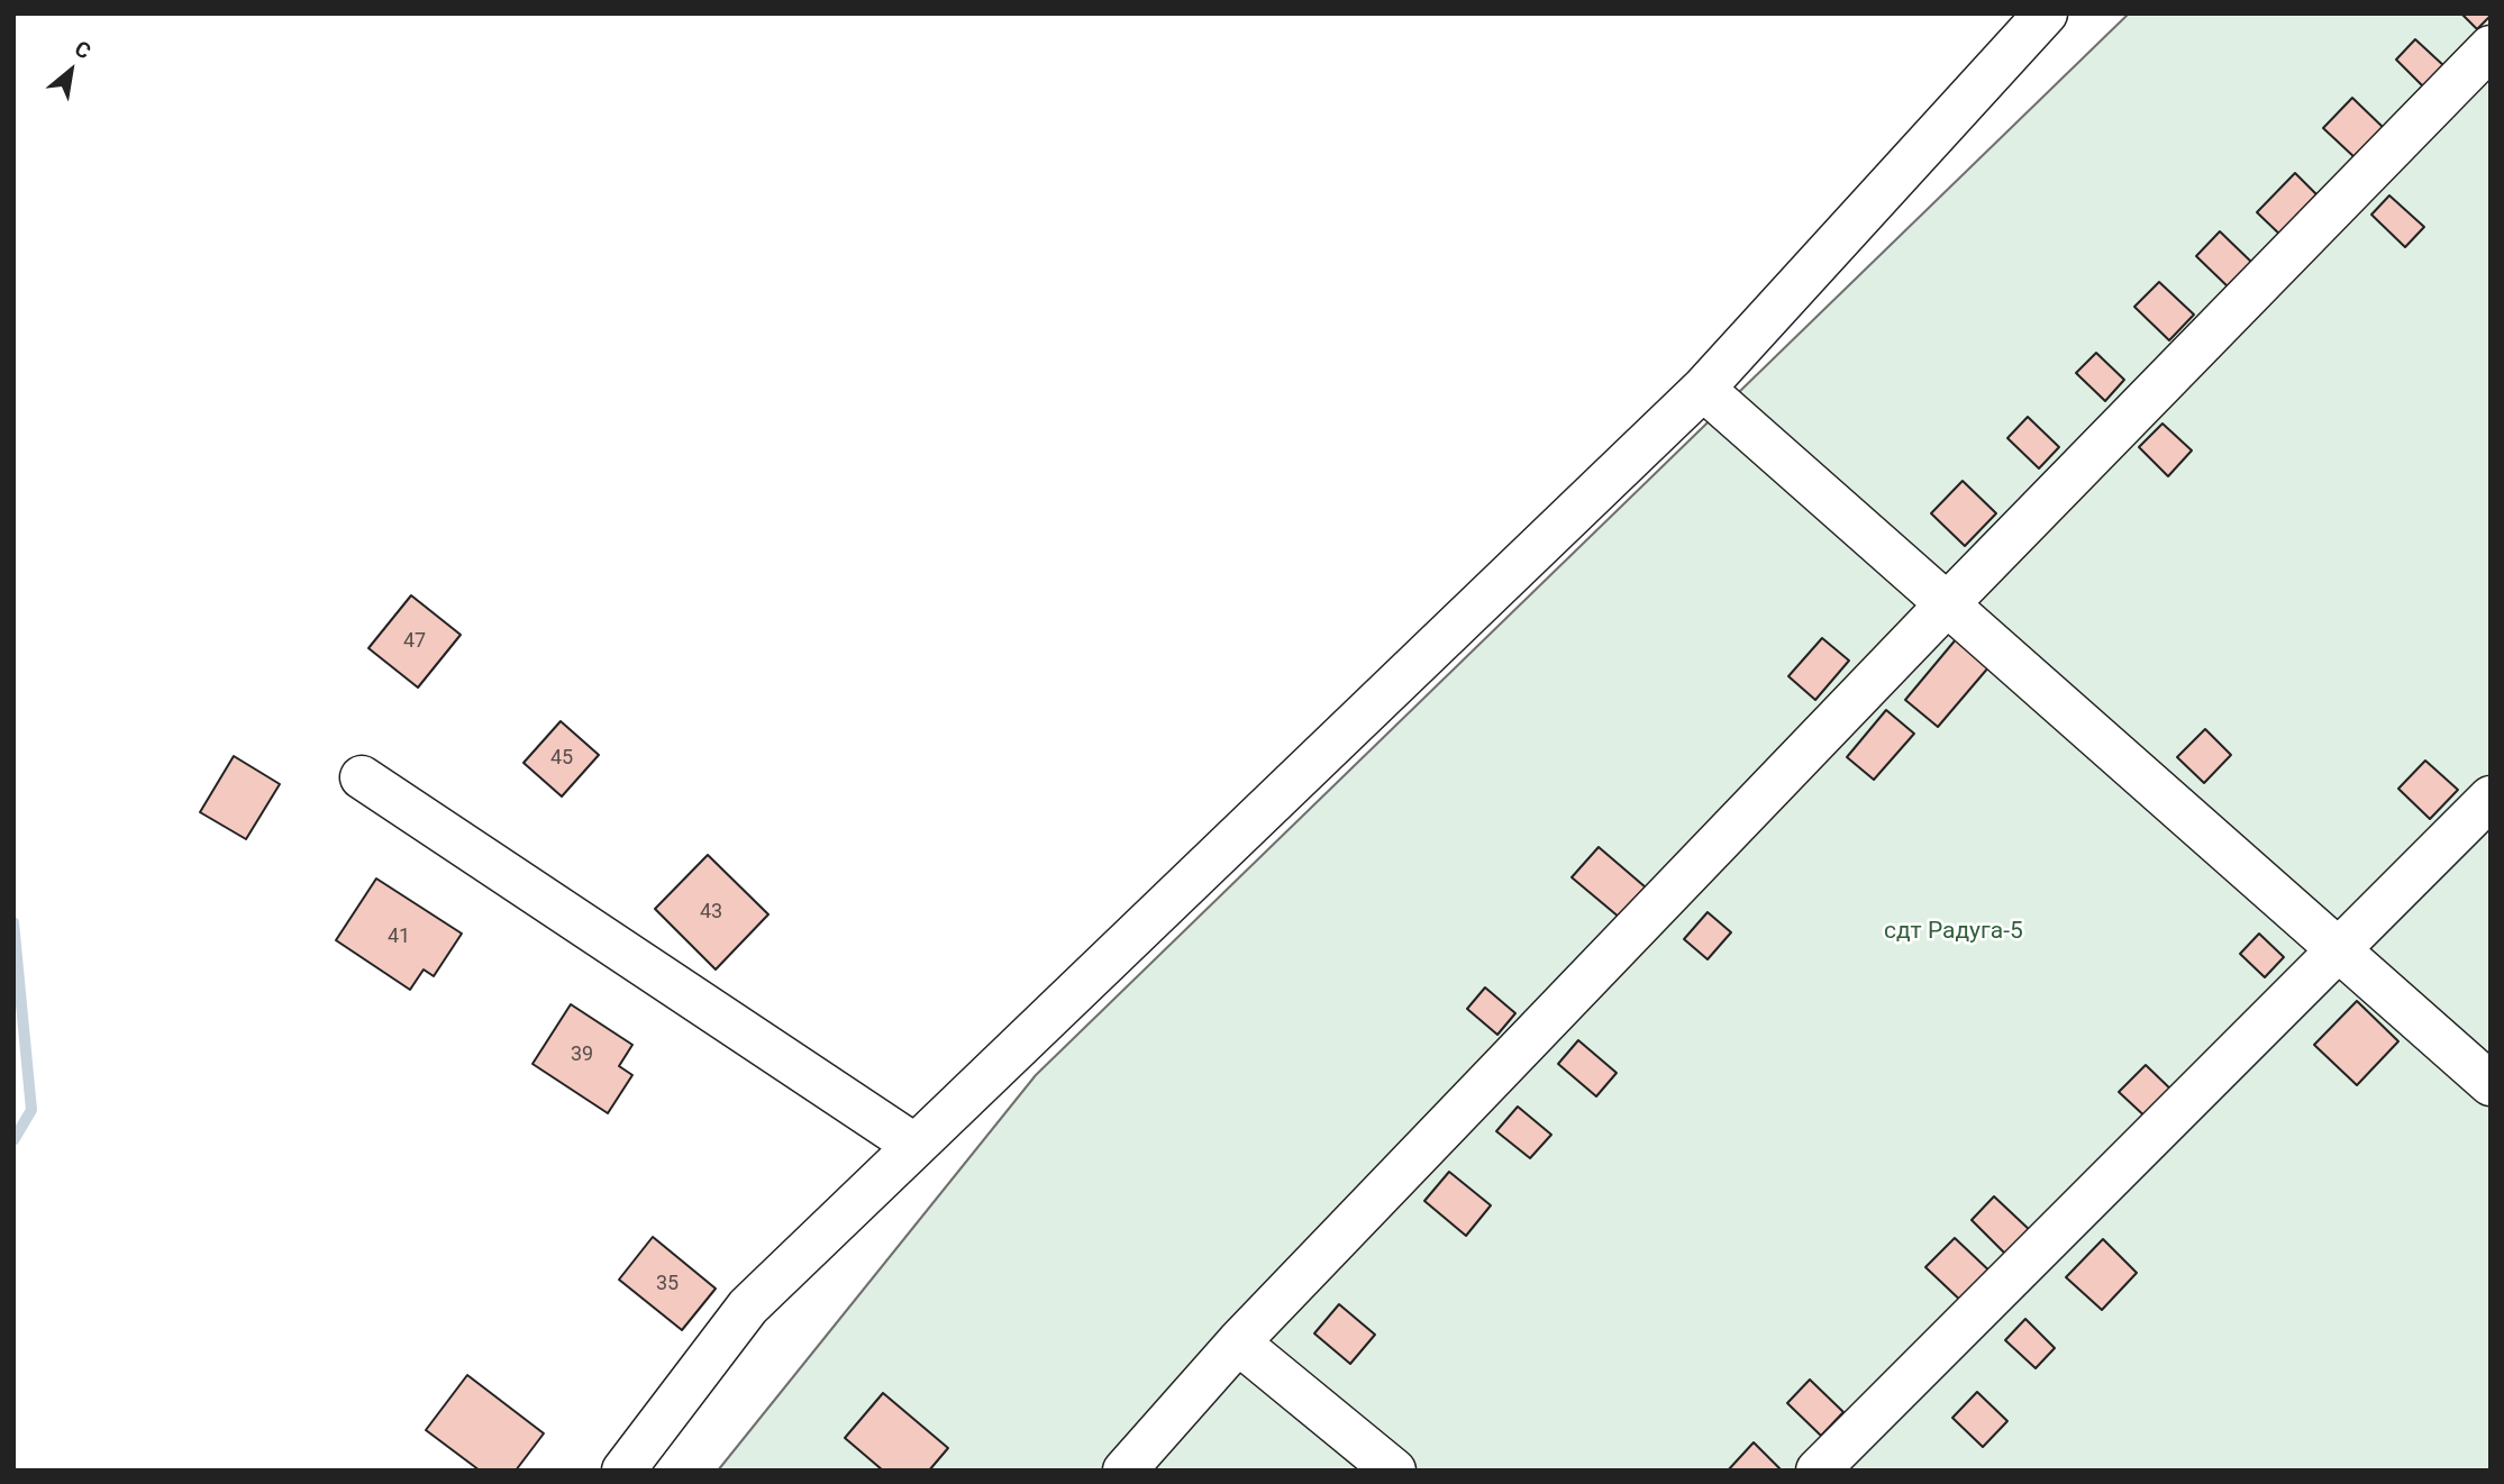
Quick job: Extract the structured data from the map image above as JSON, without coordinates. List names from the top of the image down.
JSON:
{
  "parks": ["сдт Радуга-5"],
  "house_numbers": [
    "47",
    "45",
    "43",
    "41",
    "39",
    "35"
  ],
  "north": "top right"
}
